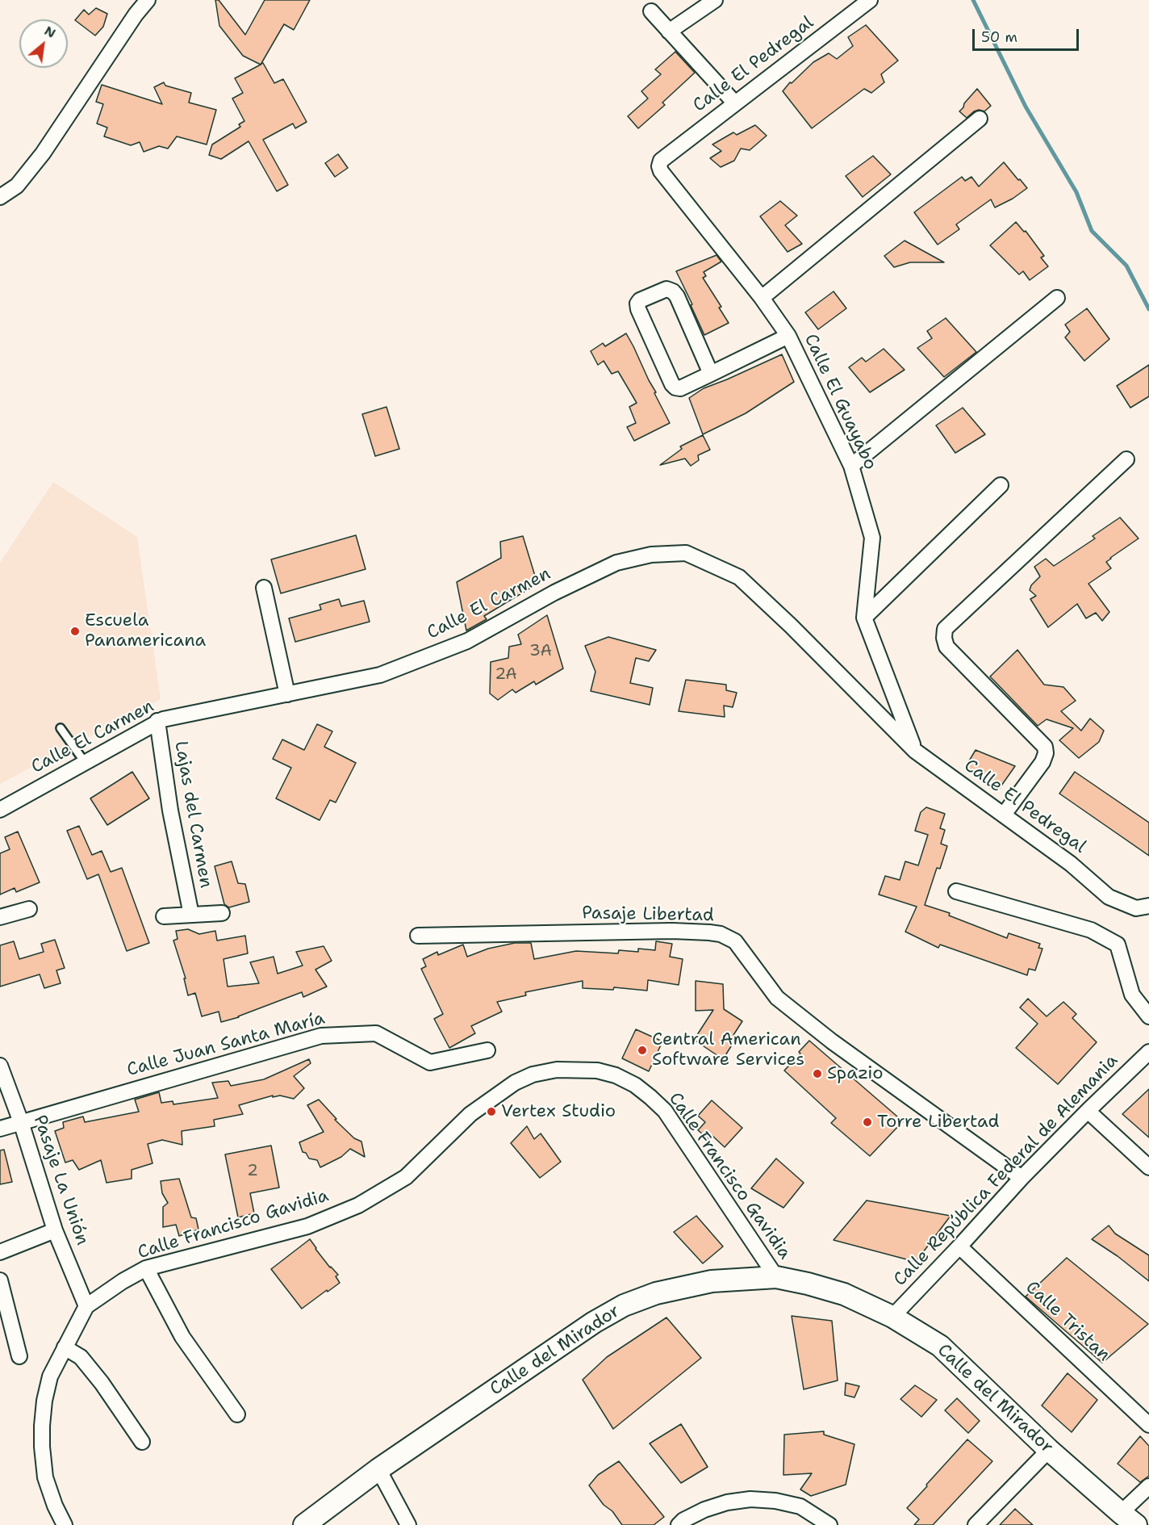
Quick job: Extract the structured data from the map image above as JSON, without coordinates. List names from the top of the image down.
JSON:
{
  "streets": {
    "street": [
      "Calle El Pedregal",
      "Calle El Guayabo",
      "Calle El Carmen",
      "Lajas del Carmen",
      "Pasaje Libertad",
      "Calle Juan Santa María",
      "Calle República Federal de Alemania",
      "Calle Francisco Gavidia",
      "Pasaje La Unión",
      "Calle Tristan",
      "Calle del Mirador"
    ]
  },
  "crossings": [
    ["Calle El Pedregal", "Calle El Guayabo"],
    ["Calle El Pedregal", "Calle El Carmen"],
    ["Calle El Guayabo", "Calle El Carmen"],
    ["Calle El Carmen", "Lajas del Carmen"],
    ["Pasaje Libertad", "Calle República Federal de Alemania"],
    ["Calle Juan Santa María", "Pasaje La Unión"],
    ["Calle República Federal de Alemania", "Calle Tristan"],
    ["Calle República Federal de Alemania", "Calle del Mirador"],
    ["Calle Francisco Gavidia", "Pasaje La Unión"],
    ["Calle Francisco Gavidia", "Calle del Mirador"]
  ],
  "places": [
    "Escuela Panamericana",
    "Central American Software Services",
    "Spazio",
    "Vertex Studio",
    "Torre Libertad"
  ],
  "house_numbers": ["3A", "2A", "2"],
  "scale_bar": "50 m",
  "north": "top right"
}
